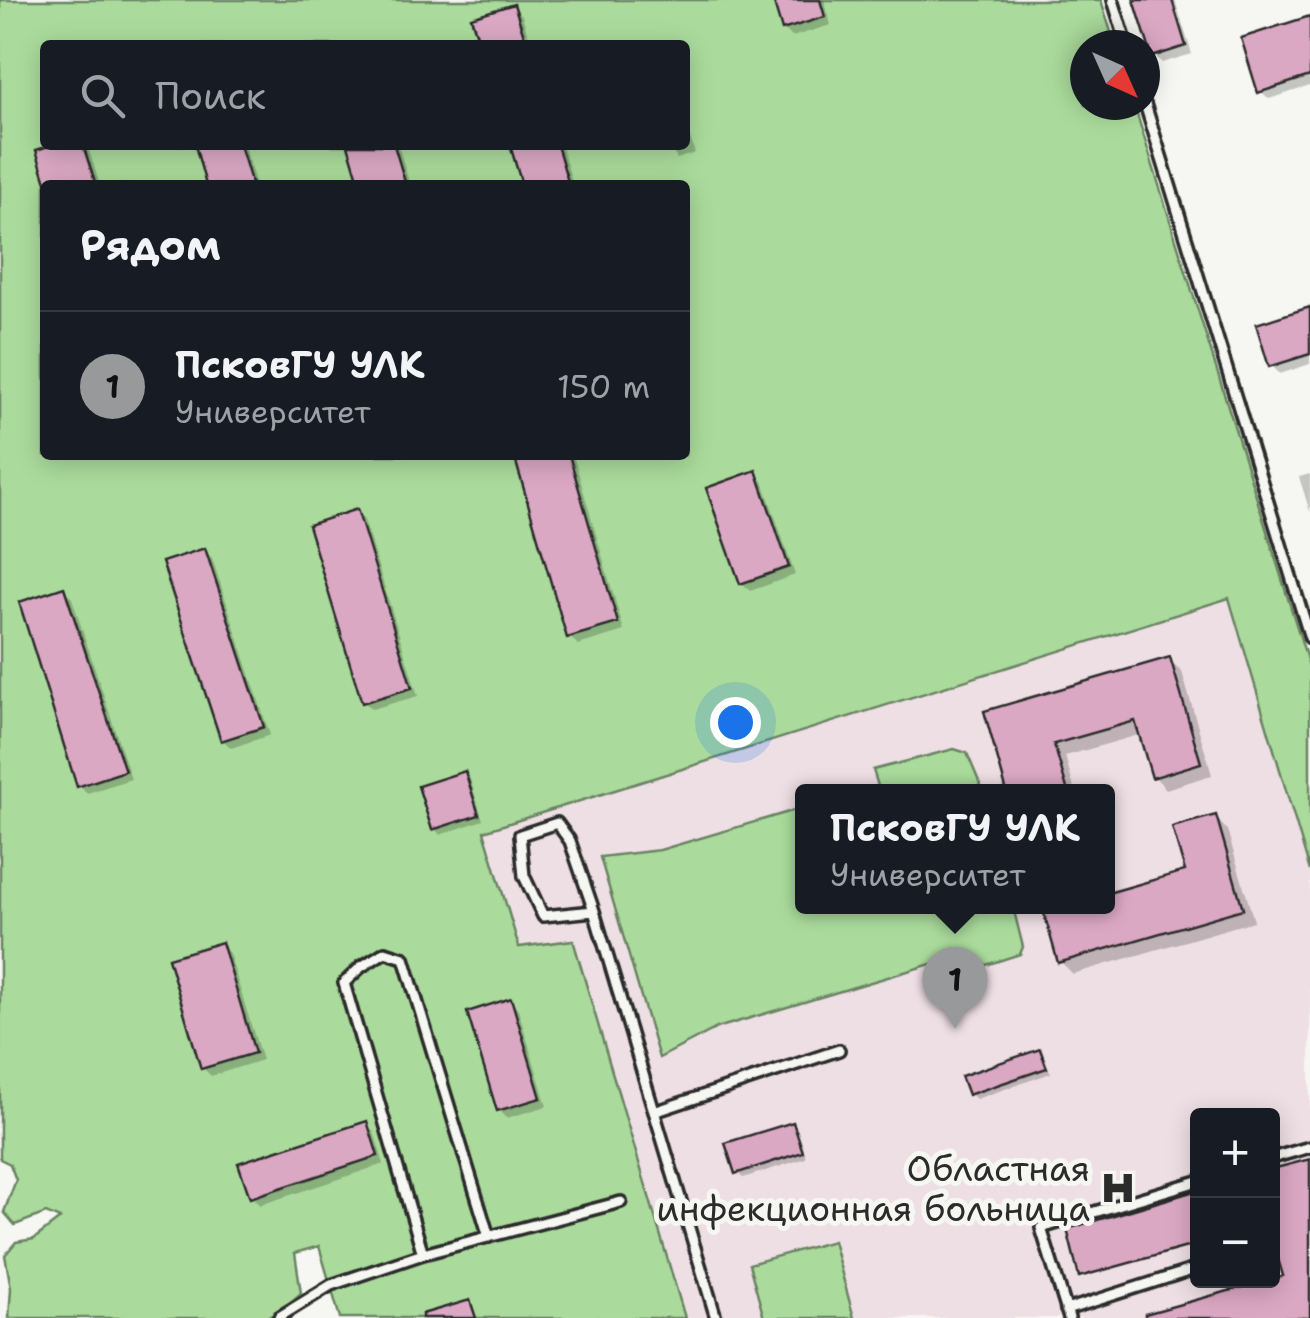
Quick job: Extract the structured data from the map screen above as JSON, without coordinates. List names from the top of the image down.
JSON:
{
  "places": {
    "hospital": ["Областная инфекционная больница"]
  },
  "north": "bottom right",
  "page": {
    "search": "Поиск",
    "heading": "Рядом",
    "list": [
      {
        "mark": "1",
        "name": "ПсковГУ УЛК",
        "note": "Университет",
        "value": "150 m"
      }
    ],
    "popup": ["ПсковГУ УЛК", "Университет"],
    "pins": "1",
    "map_buttons": ["+", "−"]
  }
}
